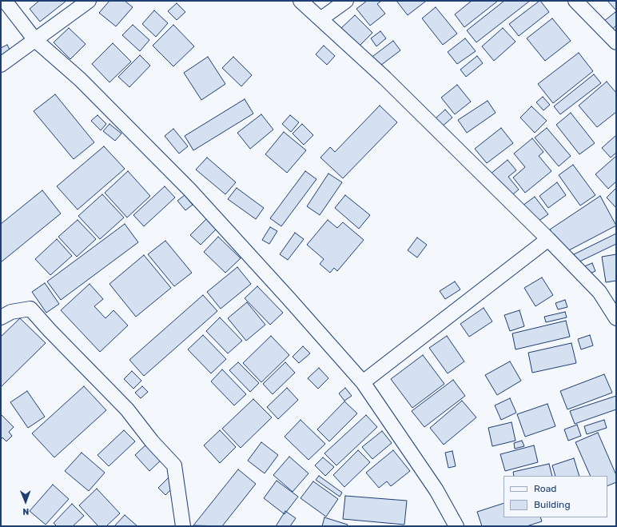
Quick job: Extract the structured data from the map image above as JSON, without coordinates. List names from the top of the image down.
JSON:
{
  "legend": ["Road", "Building"],
  "north": "bottom"
}
